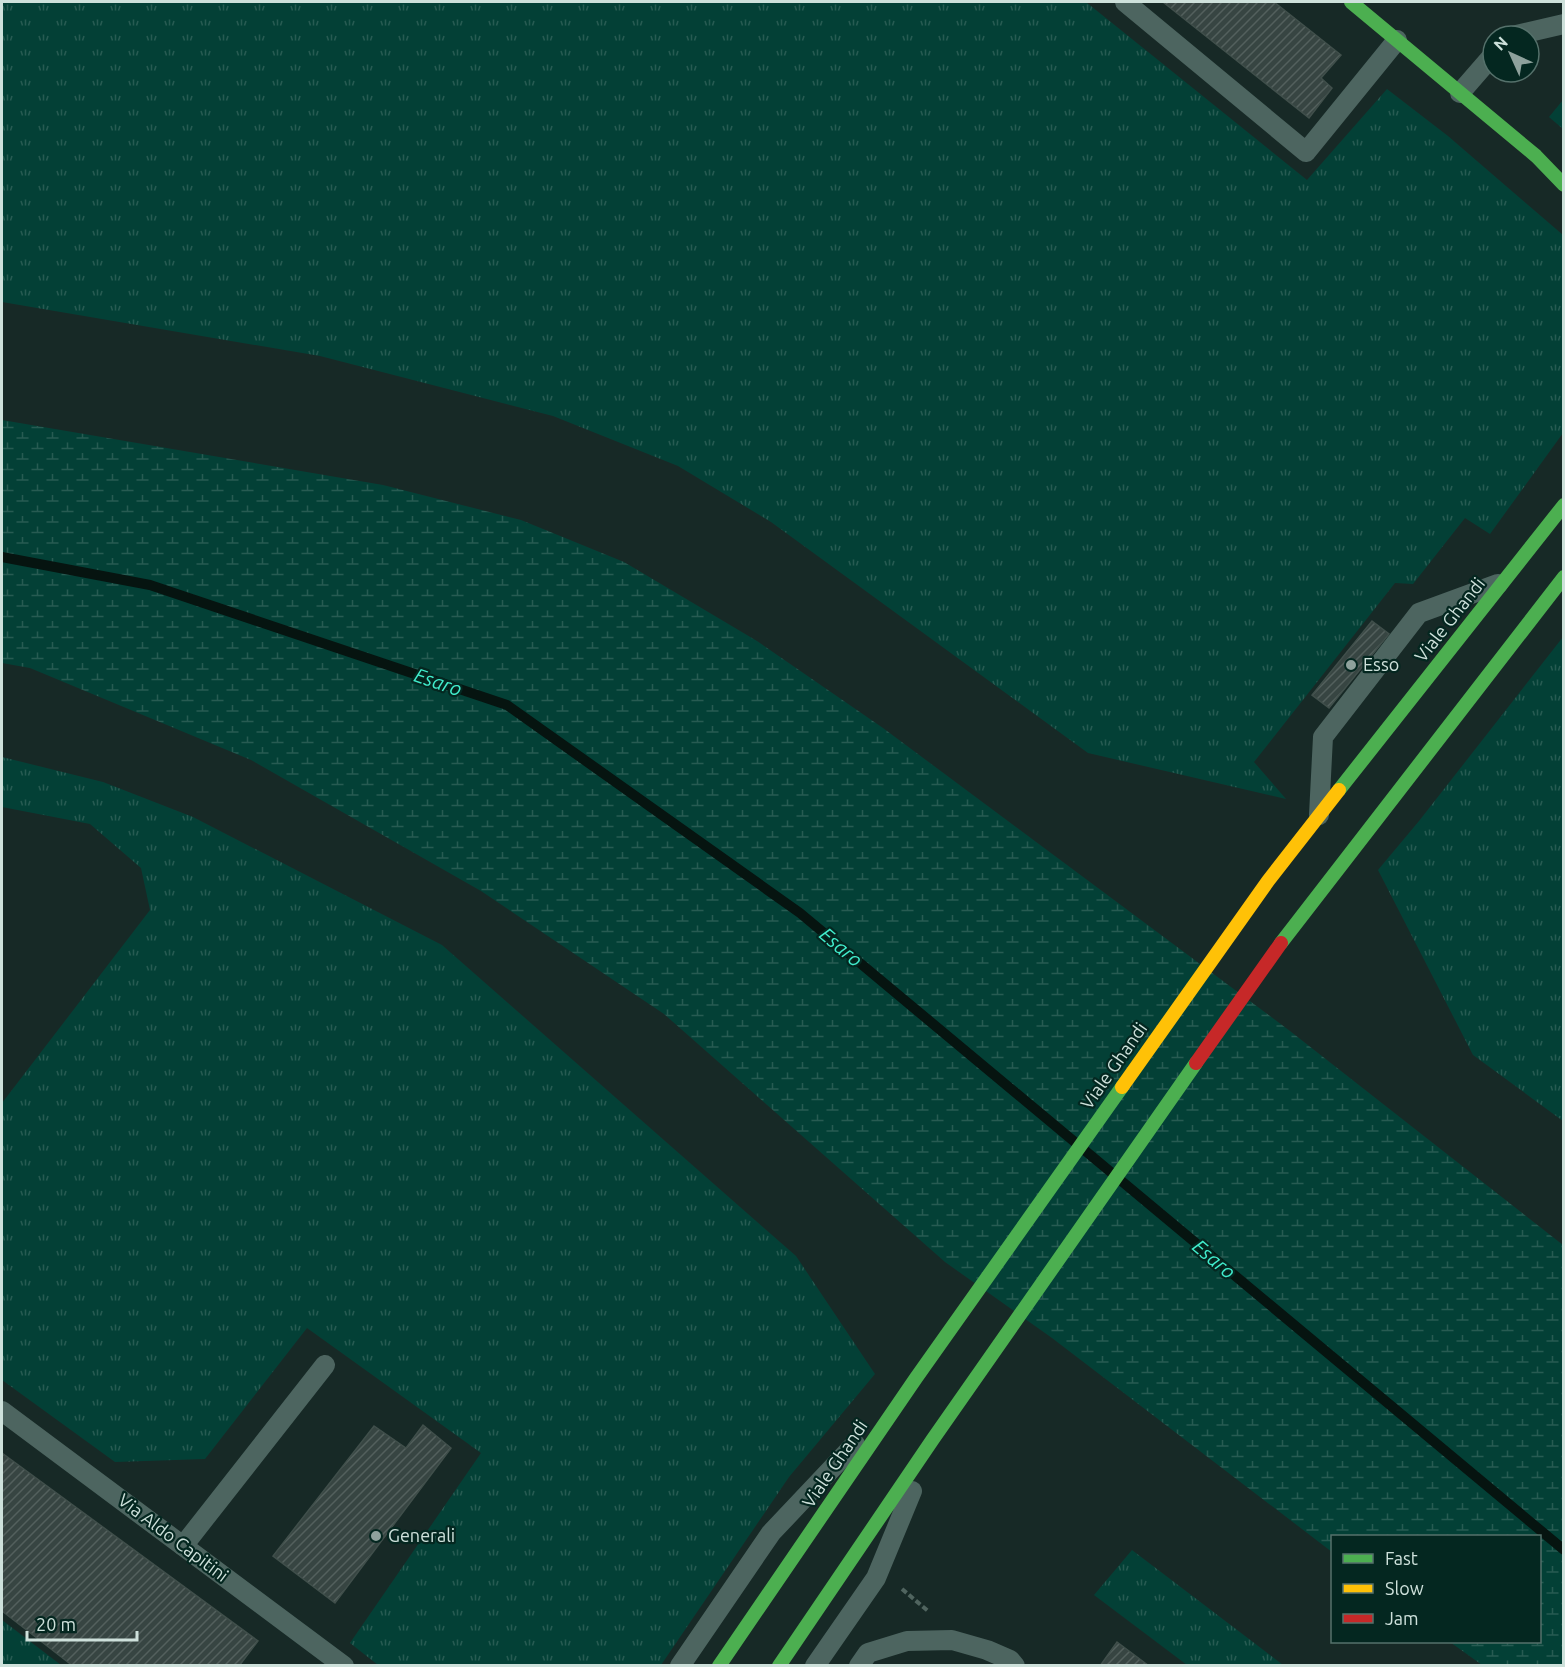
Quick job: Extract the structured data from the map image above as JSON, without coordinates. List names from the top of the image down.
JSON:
{
  "streets": {
    "main road": ["Viale Ghandi"],
    "lane": ["Via Aldo Capitini"]
  },
  "water": ["Esaro"],
  "places": ["Esso", "Generali"],
  "legend": ["Fast", "Slow", "Jam"],
  "scale_bar": "20 m",
  "north": "top left"
}
